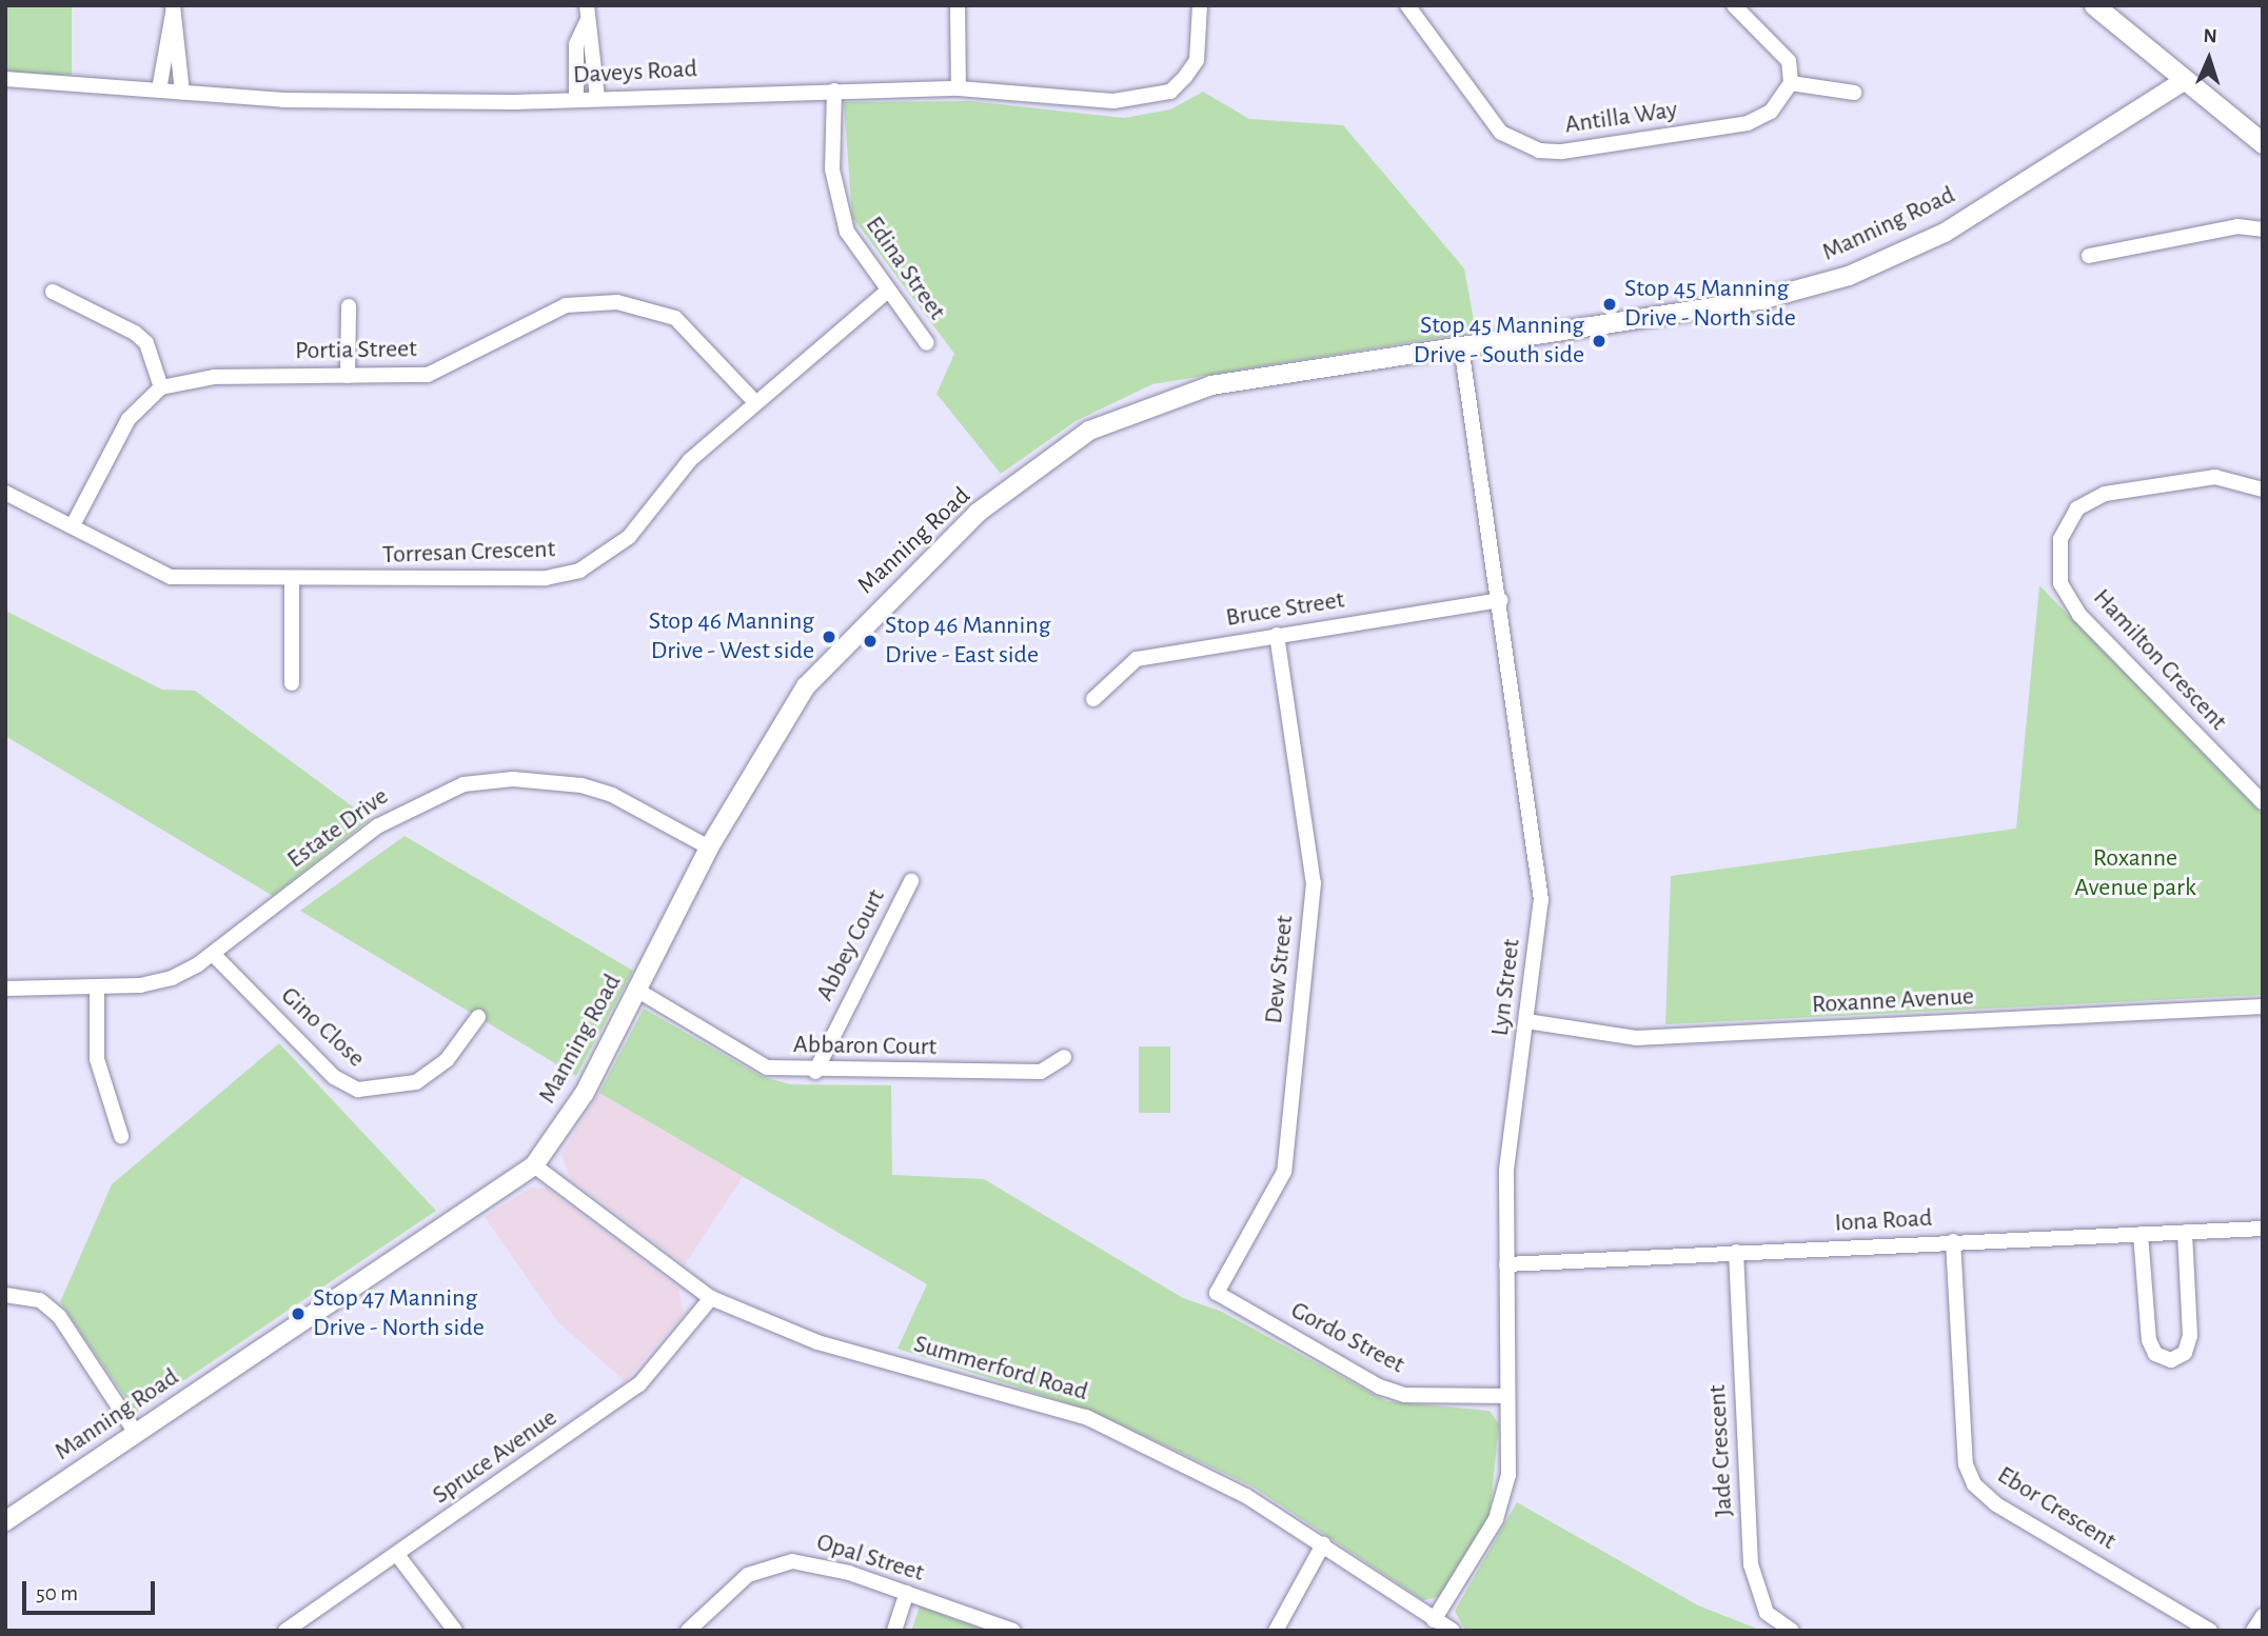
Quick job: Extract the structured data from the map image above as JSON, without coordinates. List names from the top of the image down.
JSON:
{
  "streets": {
    "street": [
      "Daveys Road",
      "Antilla Way",
      "Manning Road",
      "Edina Street",
      "Portia Street",
      "Torresan Crescent",
      "Bruce Street",
      "Hamilton Crescent",
      "Estate Drive",
      "Abbey Court",
      "Dew Street",
      "Lyn Street",
      "Roxanne Avenue",
      "Gino Close",
      "Abbaron Court",
      "Iona Road",
      "Gordo Street",
      "Summerford Road",
      "Jade Crescent",
      "Spruce Avenue",
      "Ebor Crescent",
      "Opal Street"
    ]
  },
  "crossings": [
    ["Daveys Road", "Edina Street"],
    ["Manning Road", "Estate Drive"],
    ["Manning Road", "Lyn Street"],
    ["Manning Road", "Abbaron Court"],
    ["Manning Road", "Summerford Road"],
    ["Edina Street", "Torresan Crescent"],
    ["Portia Street", "Torresan Crescent"],
    ["Bruce Street", "Dew Street"],
    ["Bruce Street", "Lyn Street"],
    ["Estate Drive", "Gino Close"],
    ["Abbey Court", "Abbaron Court"],
    ["Dew Street", "Gordo Street"],
    ["Lyn Street", "Roxanne Avenue"],
    ["Lyn Street", "Iona Road"],
    ["Lyn Street", "Gordo Street"],
    ["Lyn Street", "Summerford Road"],
    ["Iona Road", "Jade Crescent"],
    ["Iona Road", "Ebor Crescent"],
    ["Summerford Road", "Spruce Avenue"]
  ],
  "parks": ["Roxanne Avenue park"],
  "places": [
    "Stop 45 Manning Drive - North side",
    "Stop 45 Manning Drive - South side",
    "Stop 46 Manning Drive - West side",
    "Stop 46 Manning Drive - East side",
    "Stop 47 Manning Drive - North side"
  ],
  "scale_bar": "50 m",
  "north": "top"
}
